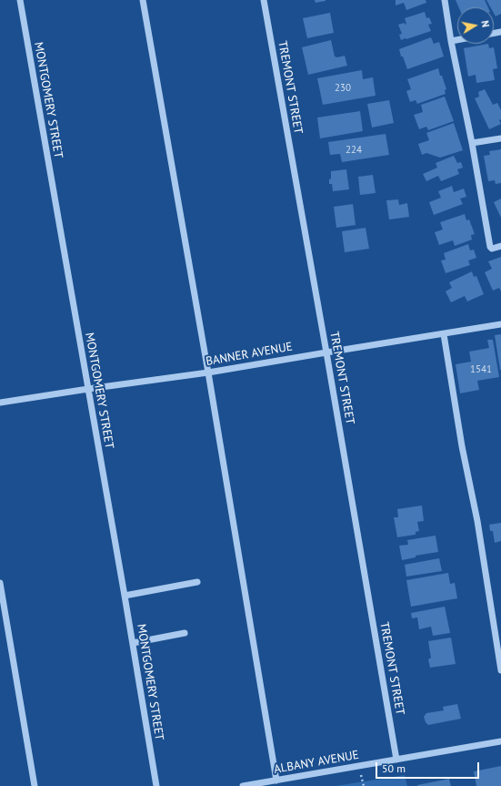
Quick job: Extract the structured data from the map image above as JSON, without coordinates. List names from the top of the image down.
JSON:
{
  "streets": {
    "street": [
      "TREMONT STREET",
      "MONTGOMERY STREET",
      "BANNER AVENUE",
      "ALBANY AVENUE"
    ]
  },
  "crossings": [
    ["TREMONT STREET", "BANNER AVENUE"],
    ["TREMONT STREET", "ALBANY AVENUE"],
    ["MONTGOMERY STREET", "BANNER AVENUE"]
  ],
  "house_numbers": ["230", "224", "1541"],
  "scale_bar": "50 m",
  "north": "right"
}
